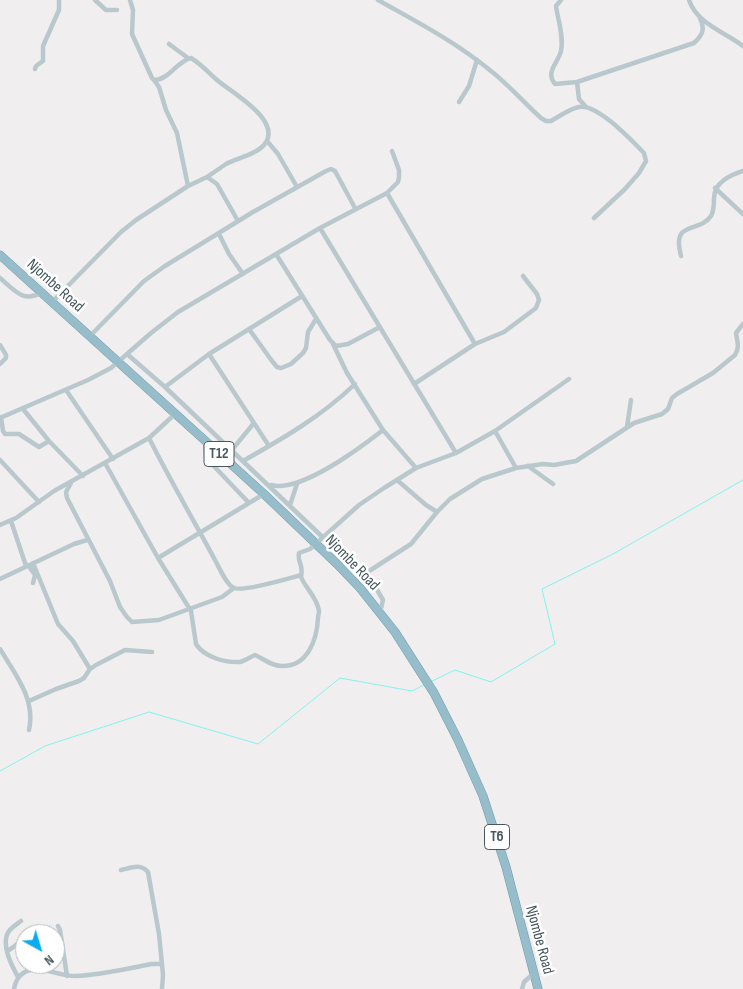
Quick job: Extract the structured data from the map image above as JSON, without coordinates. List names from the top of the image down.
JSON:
{
  "streets": {
    "highway": ["Njombe Road", "T12", "T6"]
  },
  "north": "bottom right"
}
